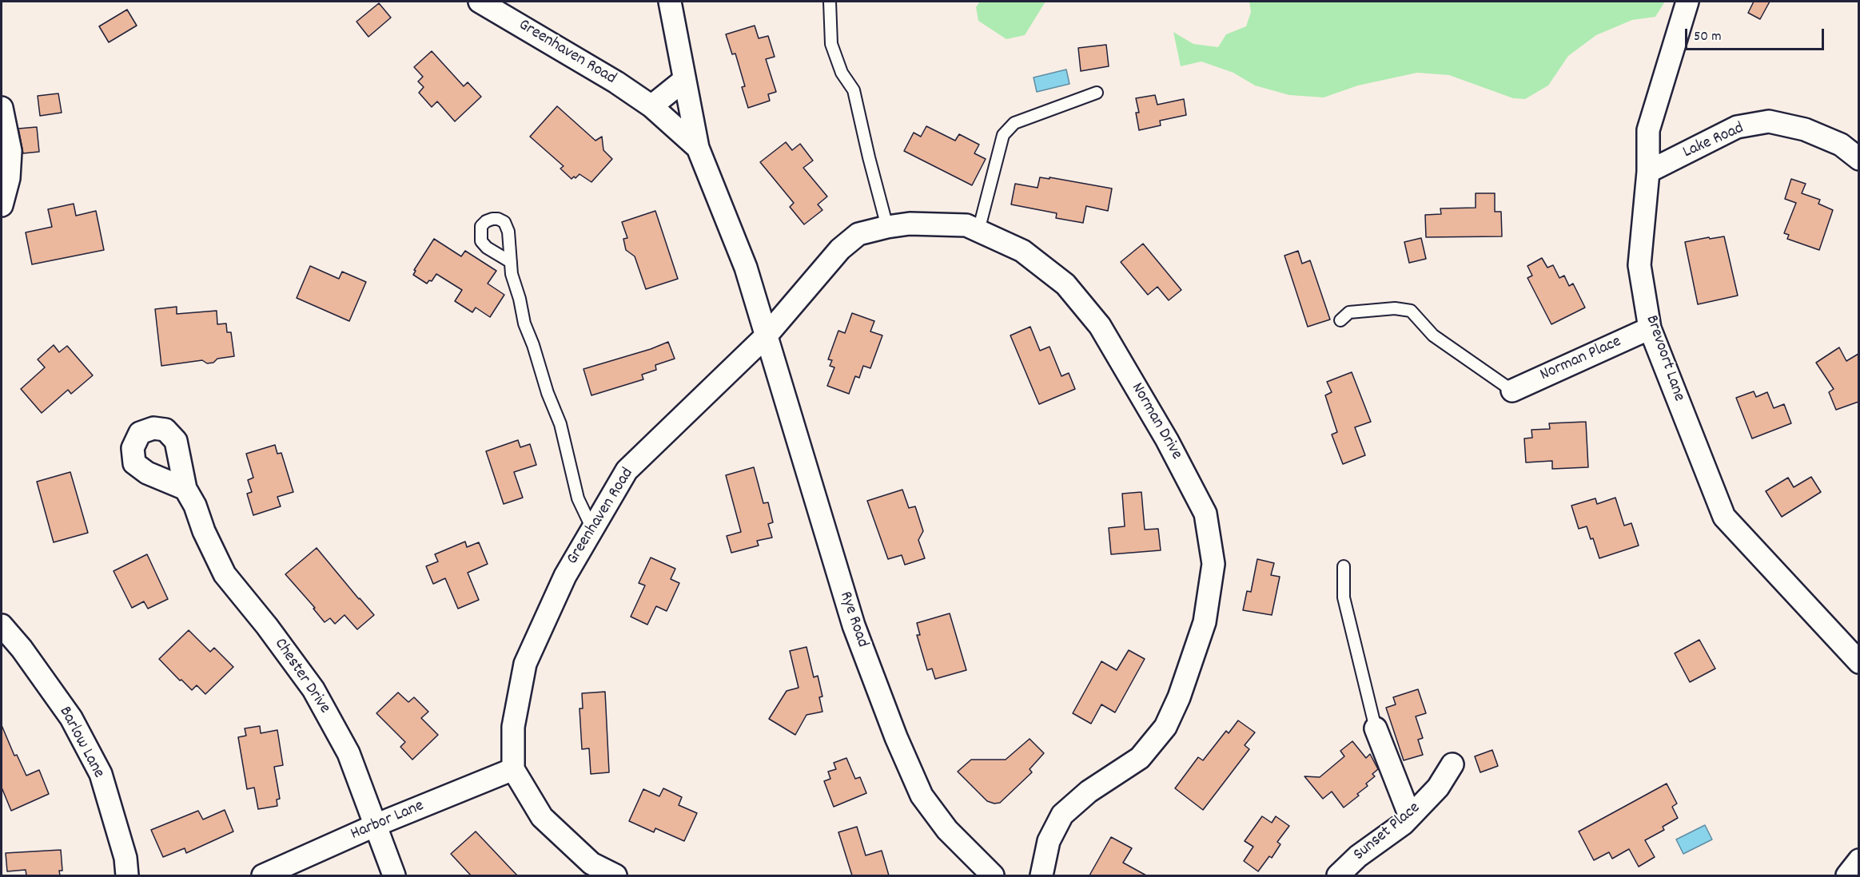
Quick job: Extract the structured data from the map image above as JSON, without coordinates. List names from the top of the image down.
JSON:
{
  "streets": {
    "street": [
      "Greenhaven Road",
      "Lake Road",
      "Brevoort Lane",
      "Norman Place",
      "Norman Drive",
      "Rye Road",
      "Chester Drive",
      "Barlow Lane",
      "Harbor Lane",
      "Sunset Place"
    ]
  },
  "crossings": [
    ["Greenhaven Road", "Norman Drive"],
    ["Greenhaven Road", "Rye Road"],
    ["Greenhaven Road", "Harbor Lane"],
    ["Lake Road", "Brevoort Lane"],
    ["Brevoort Lane", "Norman Place"],
    ["Norman Drive", "Rye Road"],
    ["Chester Drive", "Harbor Lane"]
  ],
  "scale_bar": "50 m"
}
